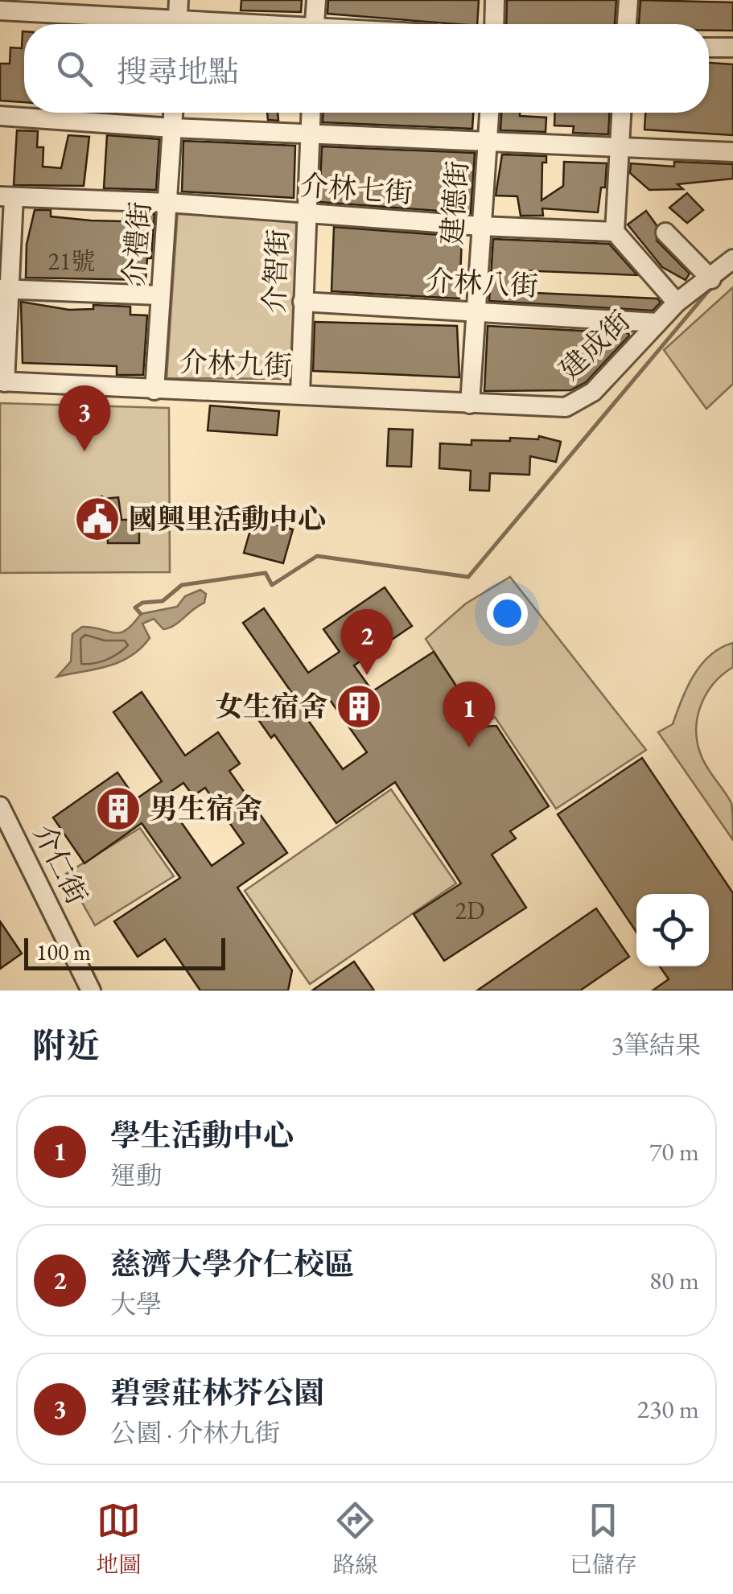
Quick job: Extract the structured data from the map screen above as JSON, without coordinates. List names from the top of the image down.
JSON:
{
  "streets": {
    "street": [
      "介林七街",
      "建德街",
      "介禮街",
      "介智街",
      "介林八街",
      "建成街",
      "介林九街",
      "介仁街"
    ]
  },
  "crossings": [
    ["介林七街", "建德街"],
    ["介林七街", "介禮街"],
    ["介林七街", "介智街"],
    ["建德街", "介林八街"],
    ["建德街", "建成街"],
    ["建德街", "介林九街"],
    ["介禮街", "介林九街"],
    ["介智街", "介林八街"],
    ["介智街", "介林九街"],
    ["介林八街", "建成街"],
    ["建成街", "介林九街"]
  ],
  "places": {
    "public building": ["國興里活動中心"],
    "building": ["女生宿舍", "男生宿舍"]
  },
  "house_numbers": ["21號", "2D"],
  "scale_bar": "100 m",
  "page": {
    "search": "搜尋地點",
    "pins": ["3", "2", "1"],
    "scale": "100 m",
    "heading": ["附近", "3筆結果"],
    "list": [
      {
        "mark": "1",
        "name": "學生活動中心",
        "note": "運動",
        "value": "70 m"
      },
      {
        "mark": "2",
        "name": "慈濟大學介仁校區",
        "note": "大學",
        "value": "80 m"
      },
      {
        "mark": "3",
        "name": "碧雲莊林芥公園",
        "note": "公園 · 介林九街",
        "value": "230 m"
      }
    ],
    "nav": ["地圖", "路線", "已儲存"]
  }
}
